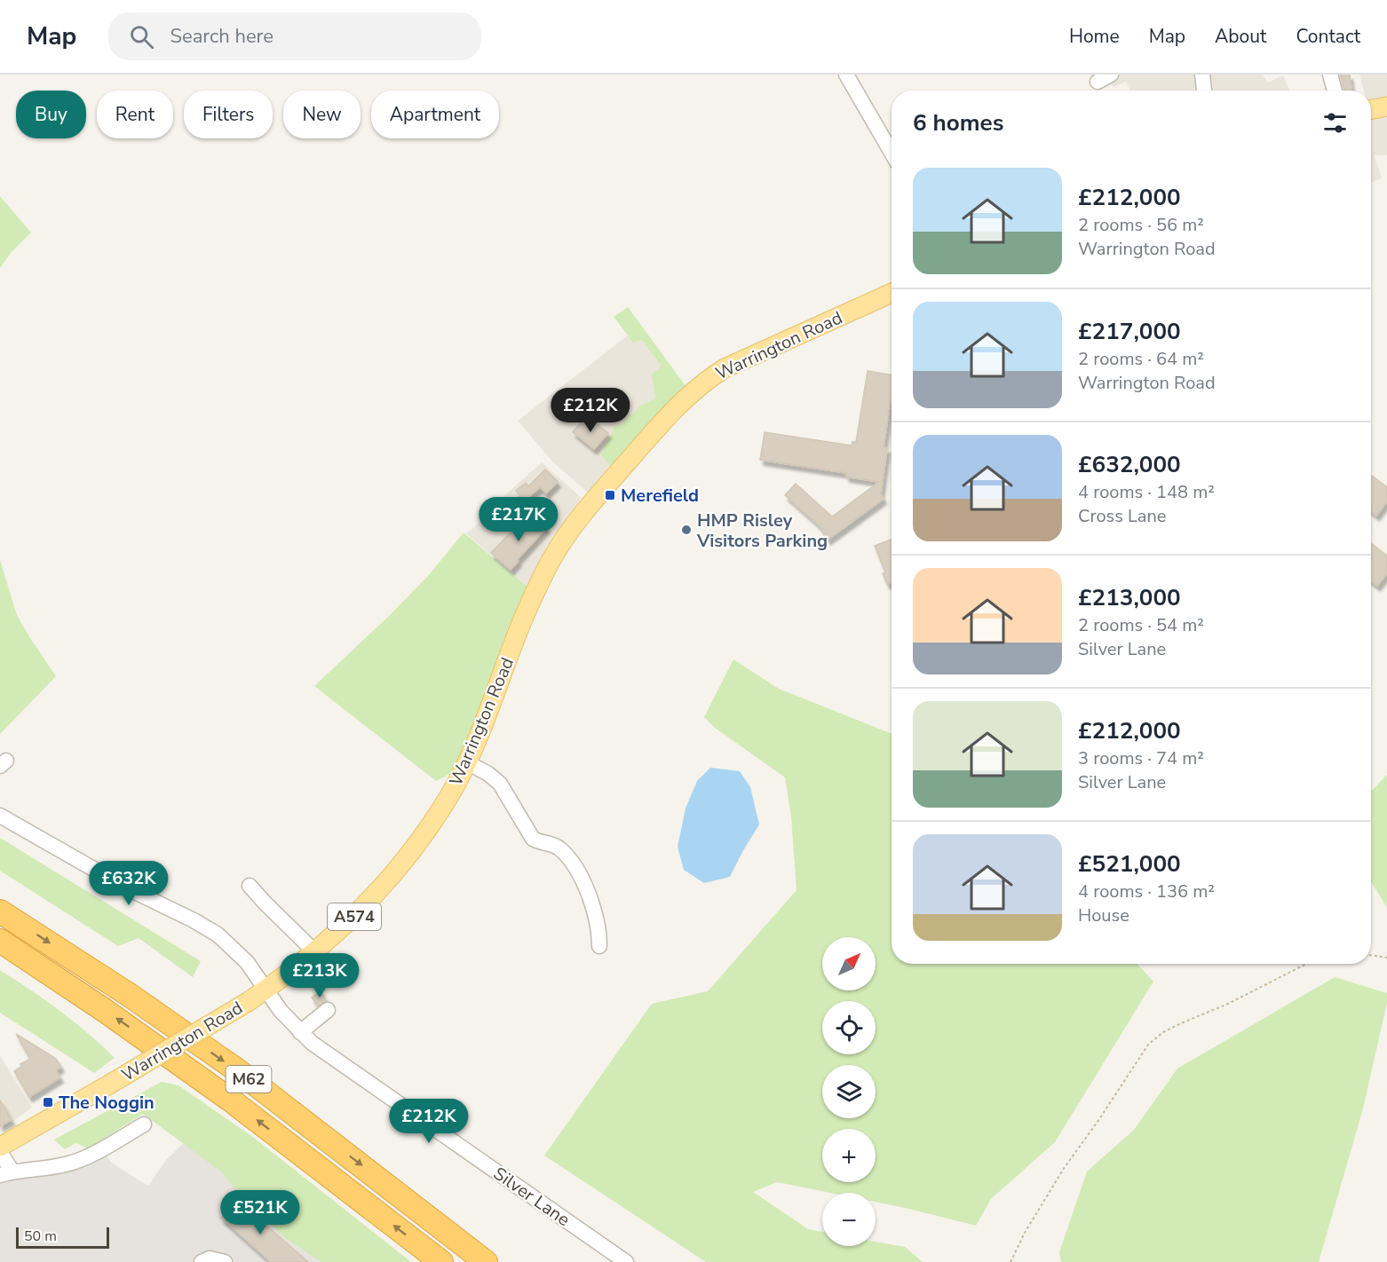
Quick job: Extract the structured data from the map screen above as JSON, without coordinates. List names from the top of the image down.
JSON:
{
  "streets": {
    "highway": ["M62"],
    "main road": ["Warrington Road", "A574"],
    "street": ["Silver Lane"]
  },
  "crossings": [
    ["Warrington Road", "Silver Lane"]
  ],
  "places": {
    "transit": ["Merefield", "The Noggin"],
    "other": ["HMP Risley Visitors Parking"]
  },
  "scale_bar": "50 m",
  "north": "top right",
  "page": {
    "header": "Map",
    "search": "Search here",
    "nav": [
      "Home",
      "Map",
      "About",
      "Contact"
    ],
    "chip": [
      "Buy",
      "Rent",
      "Filters",
      "New",
      "Apartment"
    ],
    "heading": "6 homes",
    "list": [
      {
        "name": "£212,000",
        "note": "2 rooms · 56 m² · Warrington Road"
      },
      {
        "name": "£217,000",
        "note": "2 rooms · 64 m² · Warrington Road"
      },
      {
        "name": "£632,000",
        "note": "4 rooms · 148 m² · Cross Lane"
      },
      {
        "name": "£213,000",
        "note": "2 rooms · 54 m² · Silver Lane"
      },
      {
        "name": "£212,000",
        "note": "3 rooms · 74 m² · Silver Lane"
      },
      {
        "name": "£521,000",
        "note": "4 rooms · 136 m² · House"
      }
    ],
    "price": [
      "£212K",
      "£217K",
      "£632K",
      "£213K",
      "£212K",
      "£521K"
    ],
    "map_buttons": ["+", "−"],
    "scale": "50 m"
  }
}
